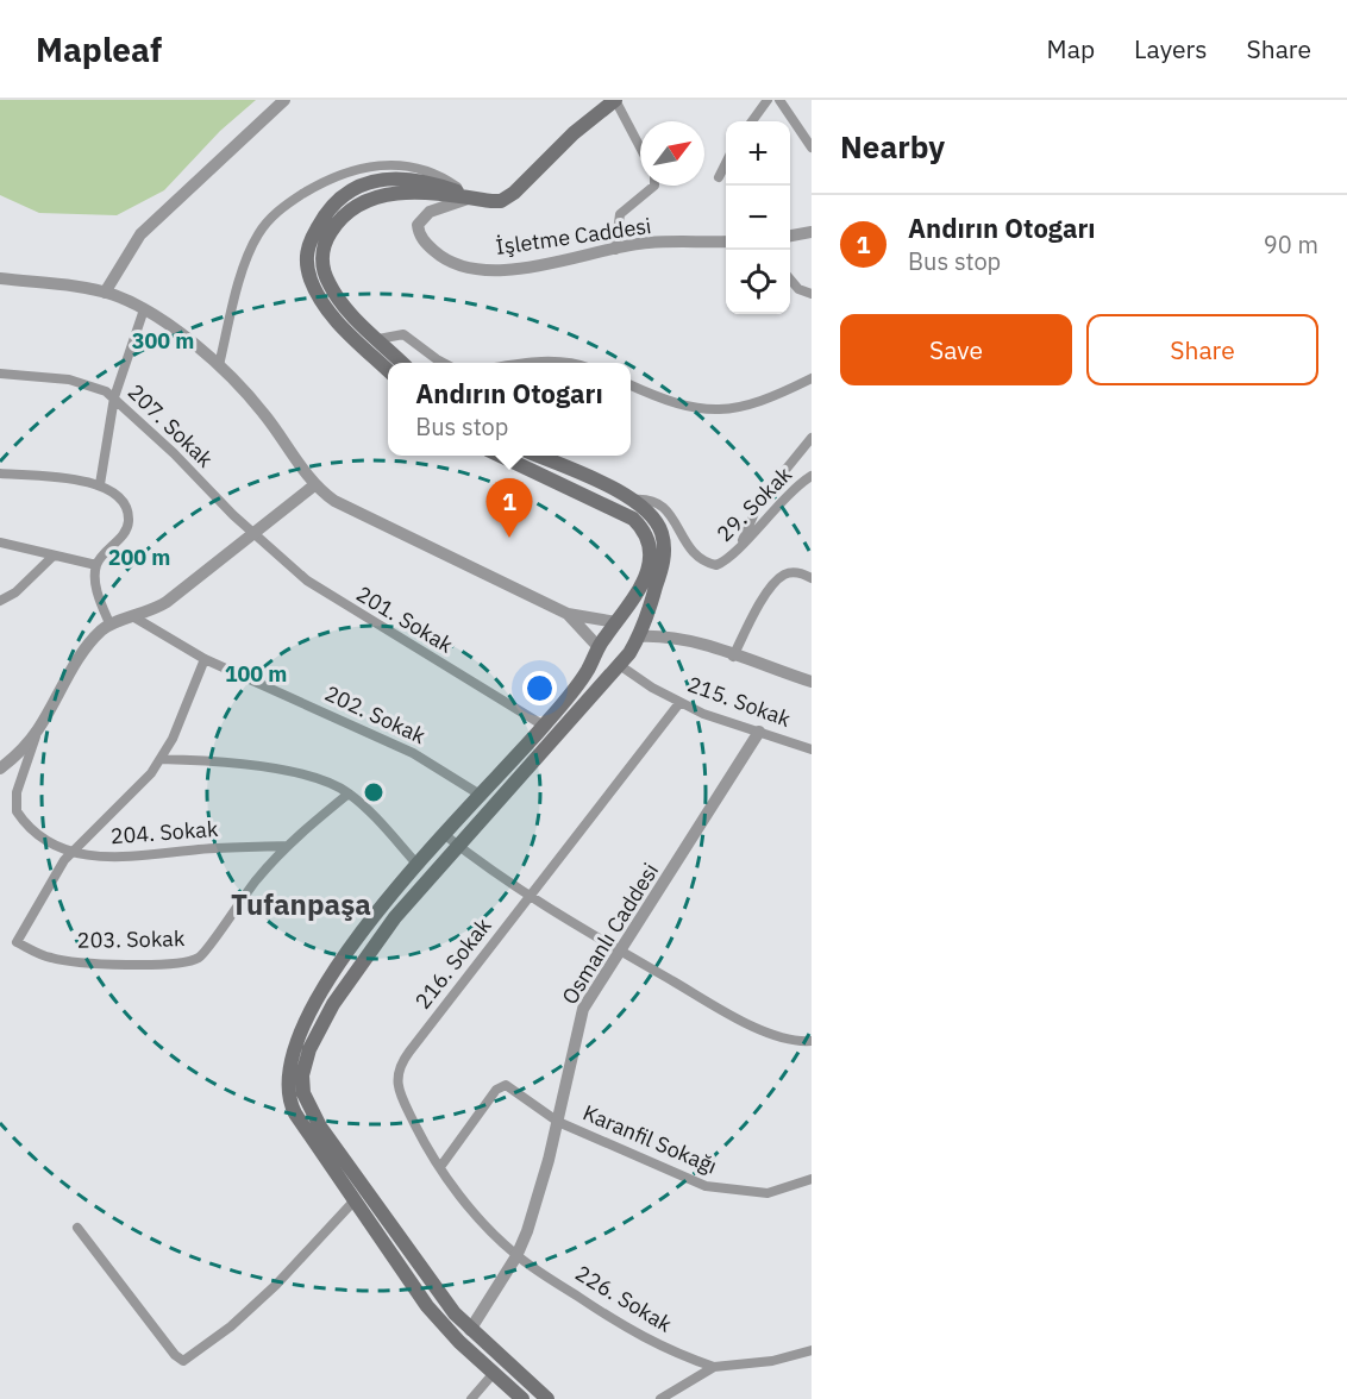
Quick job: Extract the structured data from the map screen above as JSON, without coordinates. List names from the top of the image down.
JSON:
{
  "streets": {
    "street": [
      "İşletme Caddesi",
      "207. Sokak",
      "29. Sokak",
      "201. Sokak",
      "215. Sokak",
      "202. Sokak",
      "204. Sokak",
      "Osmanlı Caddesi",
      "203. Sokak",
      "216. Sokak",
      "Karanfil Sokağı",
      "226. Sokak"
    ]
  },
  "crossings": [
    ["207. Sokak", "201. Sokak"],
    ["215. Sokak", "Osmanlı Caddesi"],
    ["215. Sokak", "216. Sokak"],
    ["202. Sokak", "203. Sokak"],
    ["204. Sokak", "203. Sokak"],
    ["Osmanlı Caddesi", "216. Sokak"],
    ["Osmanlı Caddesi", "Karanfil Sokağı"],
    ["Osmanlı Caddesi", "226. Sokak"],
    ["216. Sokak", "Karanfil Sokağı"],
    ["216. Sokak", "226. Sokak"]
  ],
  "districts": ["Tufanpaşa"],
  "north": "top right",
  "page": {
    "header": "Mapleaf",
    "nav": ["Map", "Layers", "Share"],
    "heading": "Nearby",
    "map_buttons": ["+", "−"],
    "list": [
      {
        "mark": "1",
        "name": "Andırın Otogarı",
        "note": "Bus stop",
        "value": "90 m"
      }
    ],
    "buttons": ["Save", "Share"],
    "popup": ["Andırın Otogarı", "Bus stop"],
    "pins": "1"
  },
  "rings": ["300 m", "200 m", "100 m"]
}
